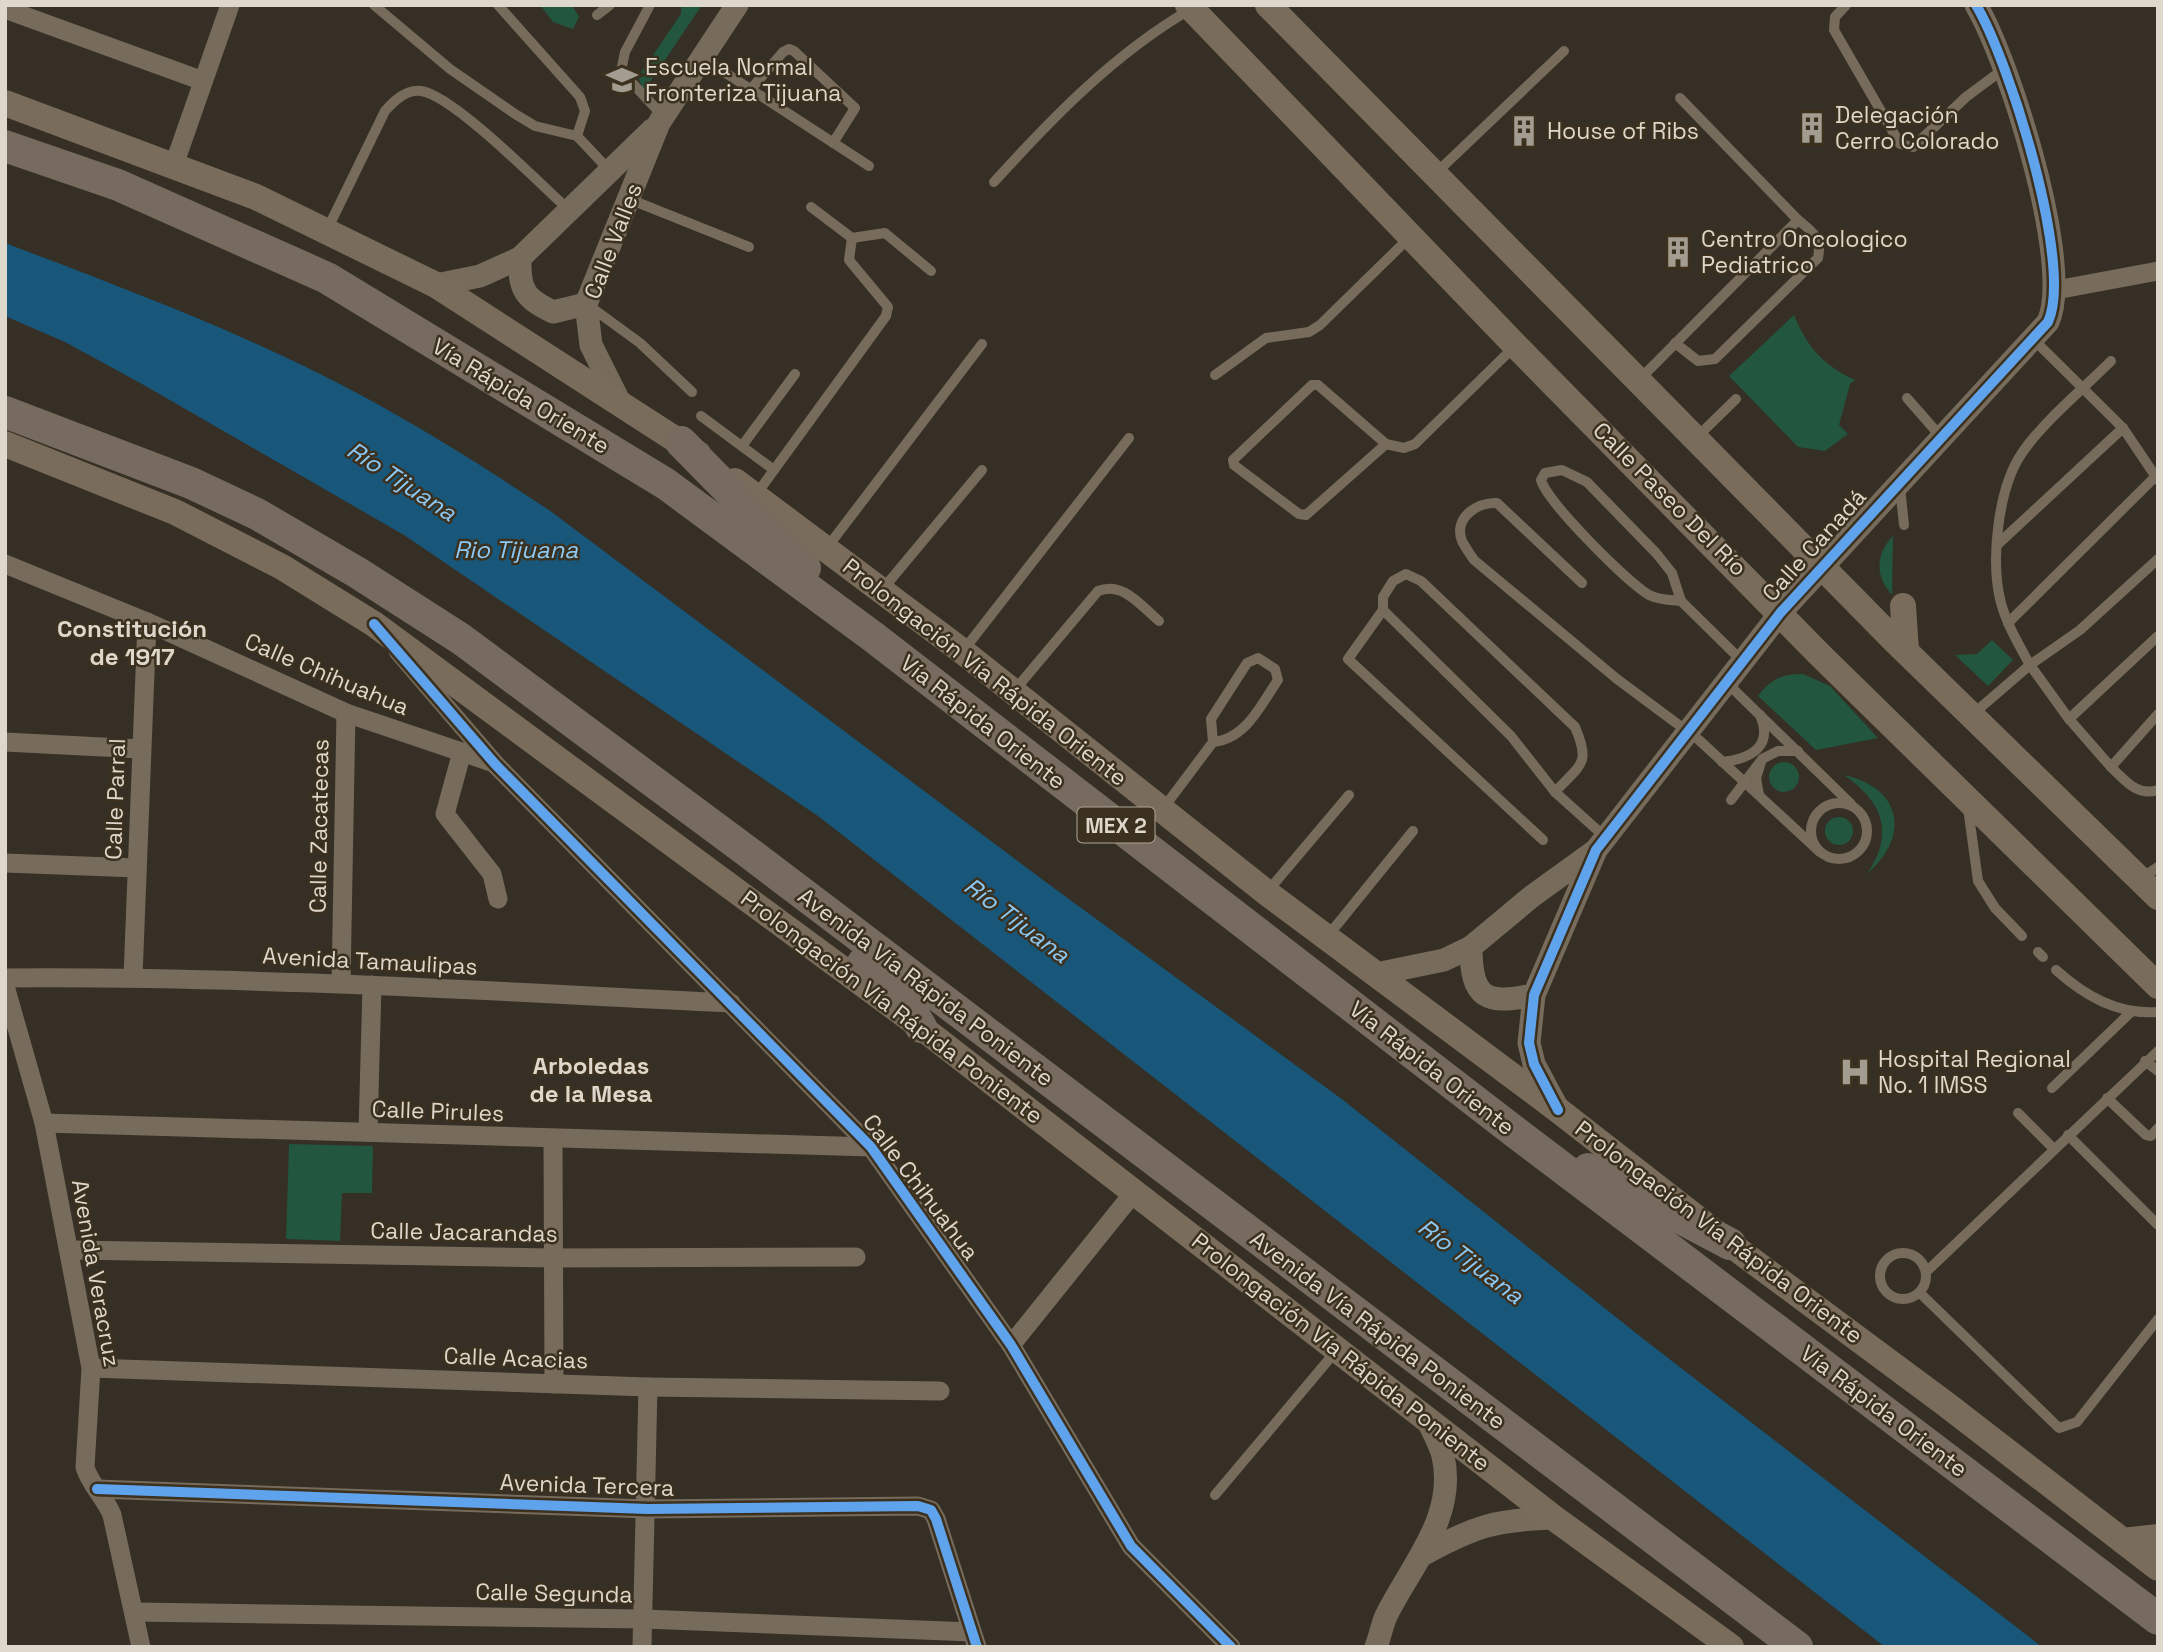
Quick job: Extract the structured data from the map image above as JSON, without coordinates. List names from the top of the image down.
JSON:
{
  "streets": {
    "highway": ["Vía Rápida Oriente", "MEX 2", "Avenida Vía Rápida Poniente"],
    "main road": ["Calle Paseo Del Río", "Prolongación Vía Rápida Oriente", "Prolongación Vía Rápida Poniente"],
    "street": [
      "Calle Valles",
      "Calle Canadá",
      "Calle Chihuahua",
      "Calle Parral",
      "Calle Zacatecas",
      "Avenida Tamaulipas",
      "Calle Pirules",
      "Calle Jacarandas",
      "Avenida Veracruz",
      "Calle Acacias",
      "Avenida Tercera",
      "Calle Segunda"
    ]
  },
  "crossings": [
    ["Calle Valles", "Prolongación Vía Rápida Oriente"],
    ["Calle Paseo Del Río", "Calle Canadá"],
    ["Calle Canadá", "Prolongación Vía Rápida Oriente"],
    ["Calle Chihuahua", "Calle Parral"],
    ["Calle Chihuahua", "Calle Zacatecas"],
    ["Calle Chihuahua", "Avenida Tamaulipas"],
    ["Calle Chihuahua", "Calle Pirules"],
    ["Calle Parral", "Avenida Tamaulipas"],
    ["Calle Zacatecas", "Avenida Tamaulipas"],
    ["Calle Pirules", "Avenida Veracruz"],
    ["Calle Jacarandas", "Avenida Veracruz"],
    ["Avenida Veracruz", "Calle Acacias"],
    ["Avenida Veracruz", "Avenida Tercera"],
    ["Avenida Veracruz", "Calle Segunda"],
    ["Avenida Tercera", "Calle Segunda"]
  ],
  "districts": ["Constitución de 1917", "Arboledas de la Mesa"],
  "water": ["Río Tijuana", "Rio Tijuana"],
  "places": {
    "school or university": ["Escuela Normal Fronteriza Tijuana"],
    "building": ["Delegación Cerro Colorado", "House of Ribs", "Centro Oncologico Pediatrico"],
    "hospital": ["Hospital Regional No. 1 IMSS"]
  }
}
